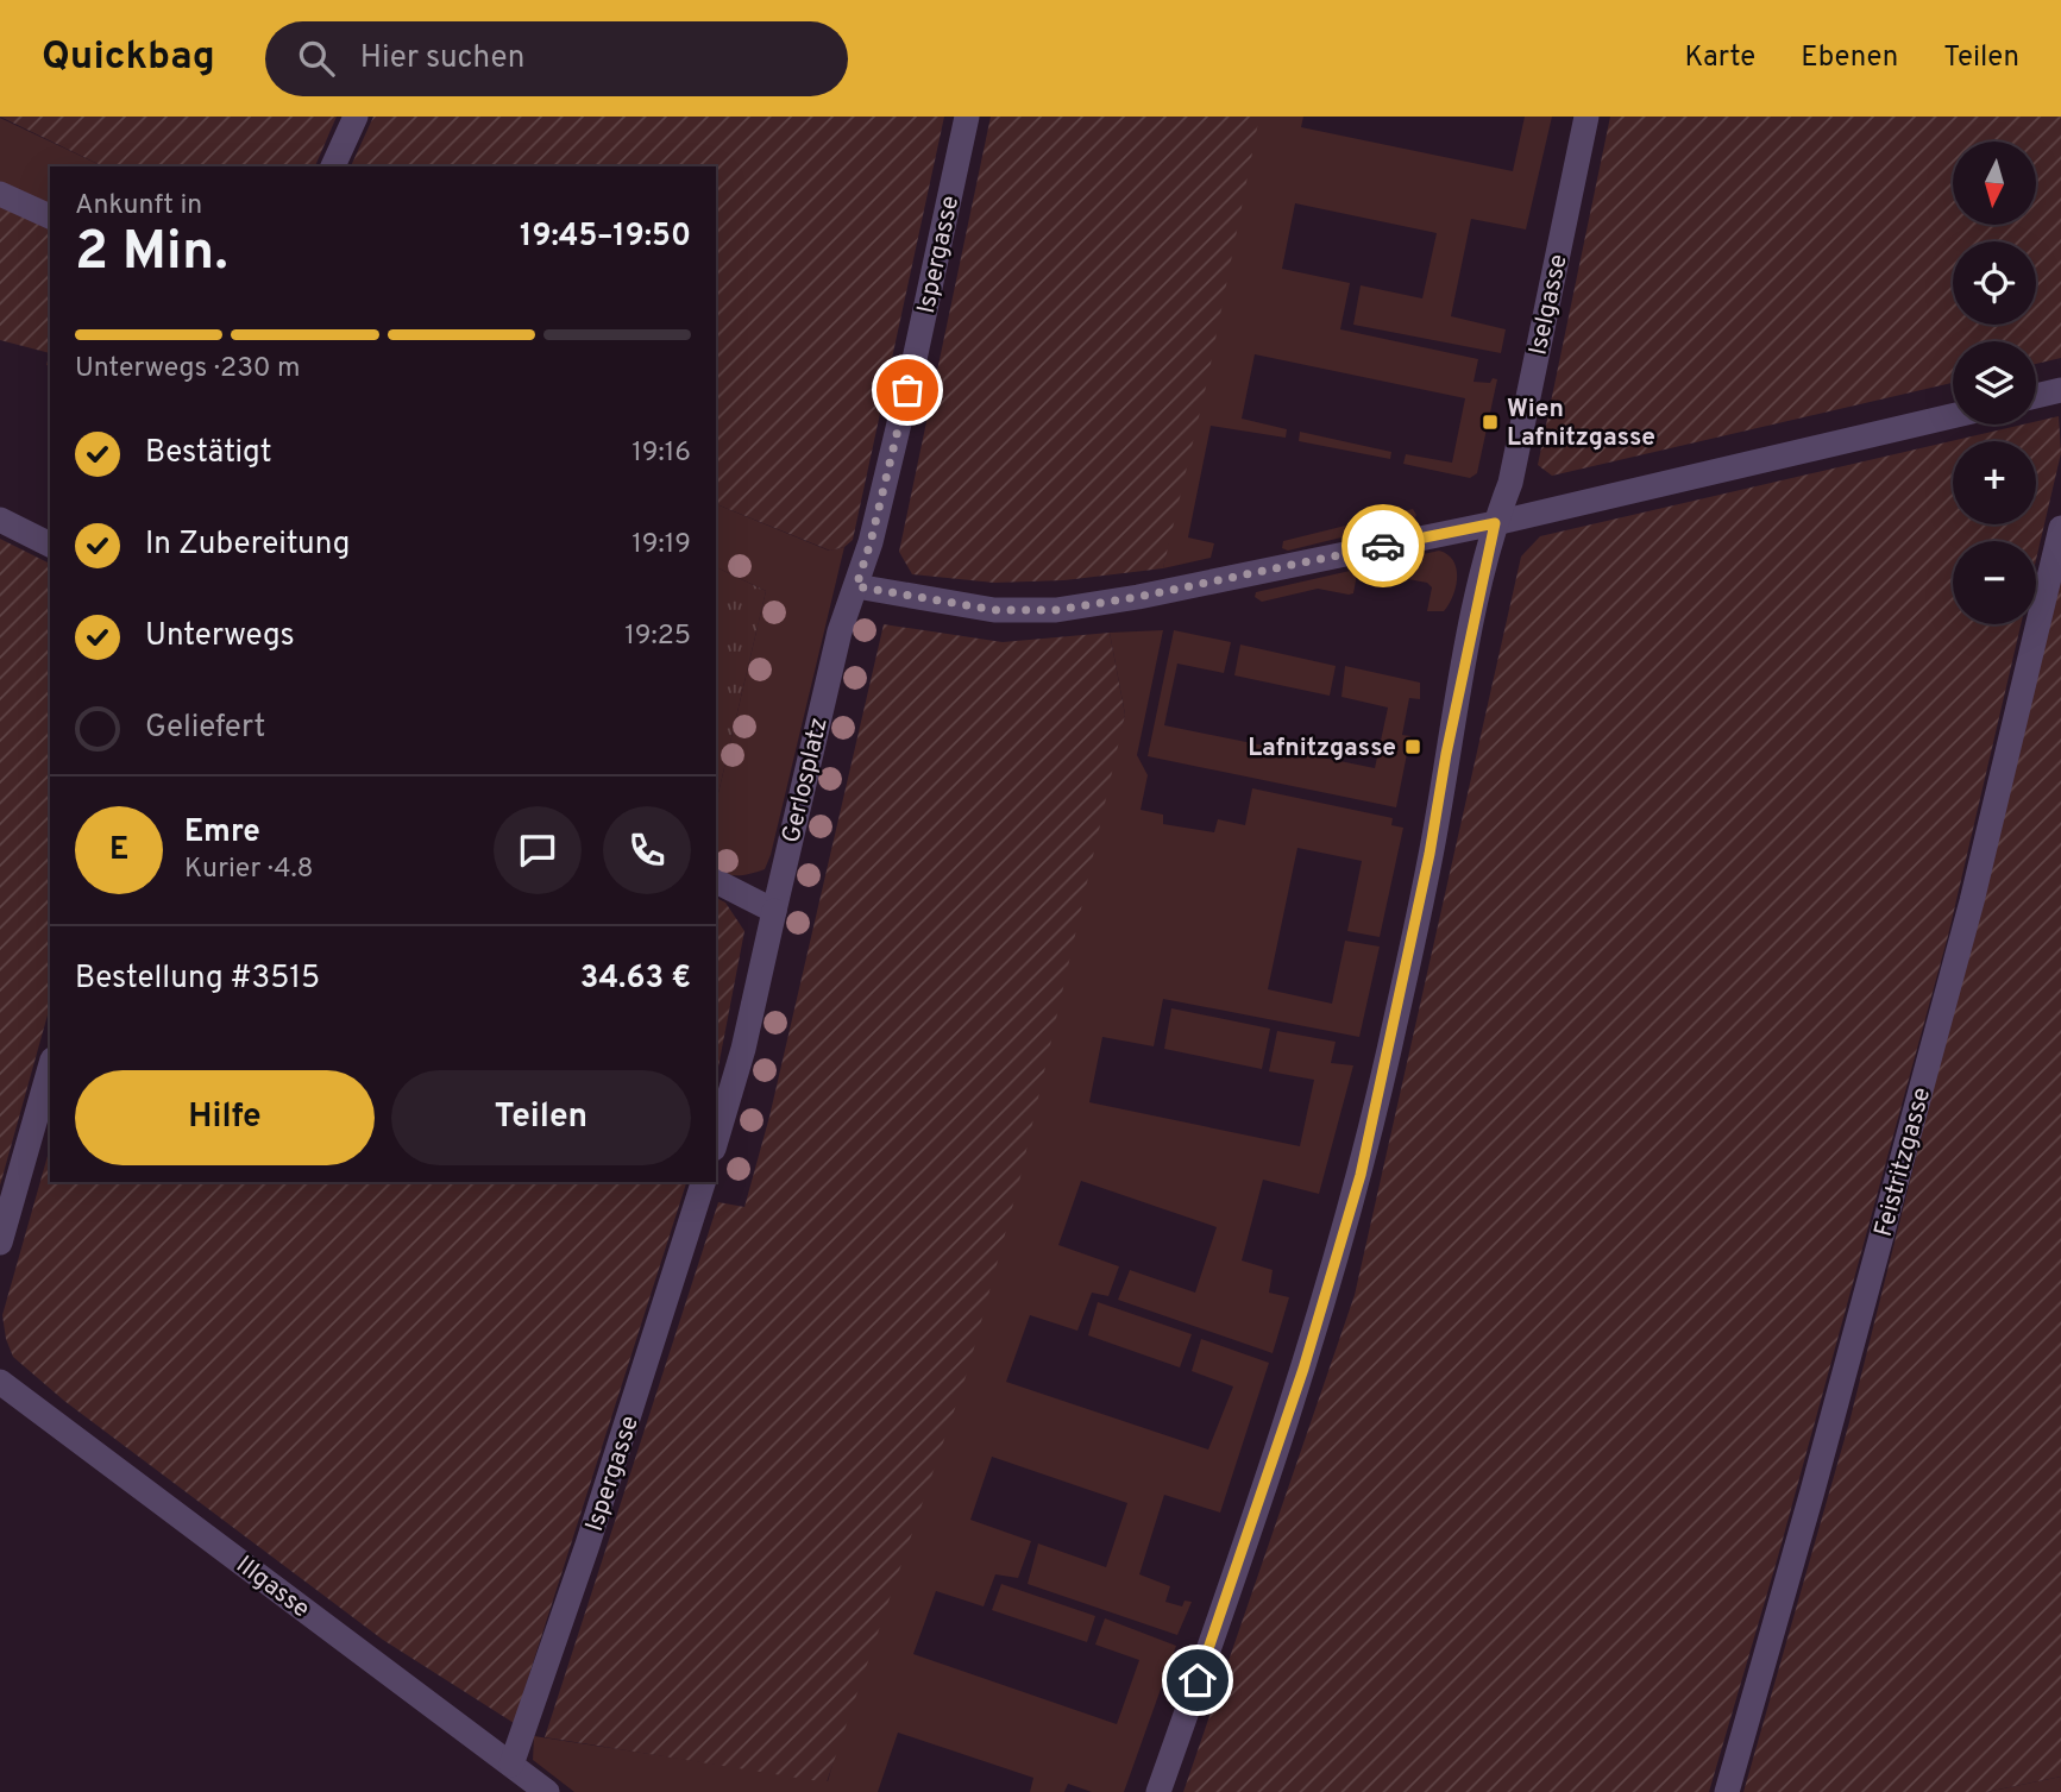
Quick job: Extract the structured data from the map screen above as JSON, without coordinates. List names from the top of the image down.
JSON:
{
  "streets": {
    "street": [
      "Ispergasse",
      "Iselgasse",
      "Gerlosplatz",
      "Feistritzgasse",
      "Illgasse"
    ]
  },
  "crossings": [
    ["Ispergasse", "Gerlosplatz"],
    ["Ispergasse", "Illgasse"]
  ],
  "places": {
    "transit": ["Wien Lafnitzgasse", "Lafnitzgasse"]
  },
  "north": "bottom",
  "page": {
    "header": "Quickbag",
    "search": "Hier suchen",
    "nav": ["Karte", "Ebenen", "Teilen"],
    "map_buttons": ["+", "−"],
    "heading": ["2 Min.", "Ankunft in", "19:45–19:50"],
    "panel": [
      "Emre",
      "Kurier · 4.8",
      "Bestellung #3515",
      "34.63 €"
    ],
    "bar": "Unterwegs · 230 m",
    "list": [
      ["Bestätigt", "19:16"],
      ["In Zubereitung", "19:19"],
      ["Unterwegs", "19:25"],
      "Geliefert"
    ],
    "round": "E",
    "buttons": ["Hilfe", "Teilen"]
  }
}
